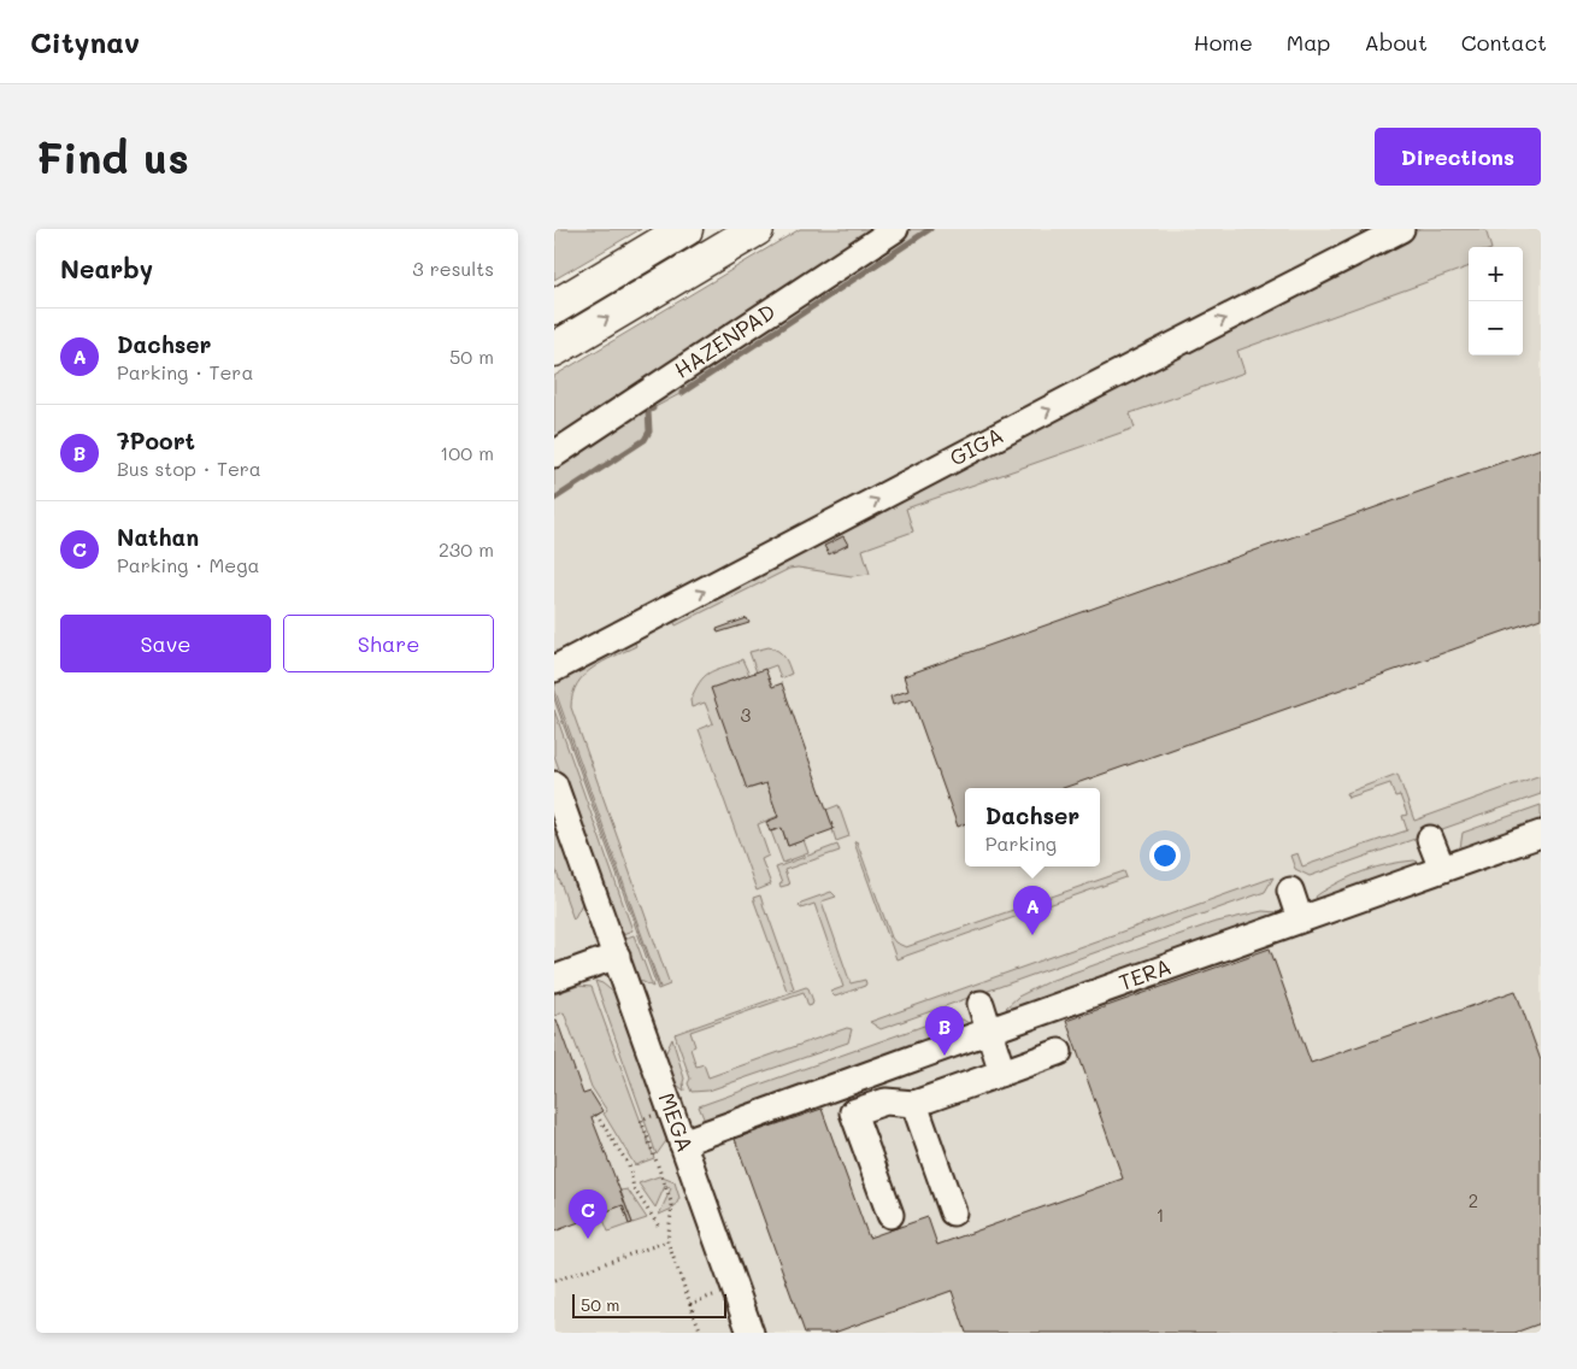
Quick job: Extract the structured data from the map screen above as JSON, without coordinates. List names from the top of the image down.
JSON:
{
  "streets": {
    "street": [
      "HAZENPAD",
      "GIGA",
      "TERA",
      "MEGA"
    ]
  },
  "crossings": [
    ["TERA", "MEGA"]
  ],
  "one_way": ["GIGA"],
  "house_numbers": ["3", "2", "1"],
  "scale_bar": "50 m",
  "page": {
    "header": "Citynav",
    "nav": [
      "Home",
      "Map",
      "About",
      "Contact"
    ],
    "buttons": [
      "Directions",
      ["Save", "Share"]
    ],
    "title": "Find us",
    "heading": ["Nearby", "3 results"],
    "map_buttons": ["+", "−"],
    "list": [
      {
        "mark": "A",
        "name": "Dachser",
        "note": "Parking · Tera",
        "value": "50 m"
      },
      {
        "mark": "B",
        "name": "7Poort",
        "note": "Bus stop · Tera",
        "value": "100 m"
      },
      {
        "mark": "C",
        "name": "Nathan",
        "note": "Parking · Mega",
        "value": "230 m"
      }
    ],
    "popup": ["Dachser", "Parking"],
    "pins": ["A", "B", "C"],
    "scale": "50 m"
  }
}
